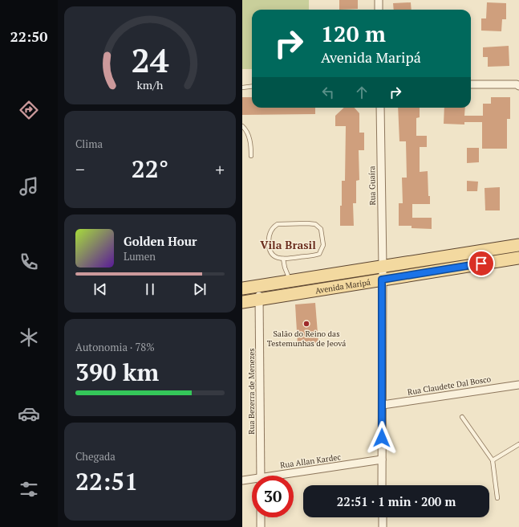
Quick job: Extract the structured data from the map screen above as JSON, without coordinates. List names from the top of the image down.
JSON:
{
  "streets": {
    "main road": ["Avenida Maripá"],
    "street": [
      "Rua Guaíra",
      "Rua Claudete Dal Bosco",
      "Rua Bezerra de Menezes",
      "Rua Allan Kardec"
    ]
  },
  "crossings": [
    ["Rua Guaíra", "Avenida Maripá"],
    ["Rua Guaíra", "Rua Claudete Dal Bosco"],
    ["Rua Guaíra", "Rua Allan Kardec"],
    ["Avenida Maripá", "Rua Bezerra de Menezes"]
  ],
  "districts": ["Vila Brasil"],
  "places": ["Salão do Reino das Testemunhas de Jeová"],
  "page": {
    "tabs": "22:50",
    "turn": ["120 m", "Avenida Maripá"],
    "tile": [
      "Clima",
      ["Autonomia · 78%", "390 km"],
      ["Chegada", "22:51"]
    ],
    "heat": ["−", "22°", "+"],
    "song": ["Golden Hour", "Lumen"],
    "limit": "30",
    "trip": "22:51 · 1 min · 200 m",
    "gauge": ["24", "km/h"]
  }
}
